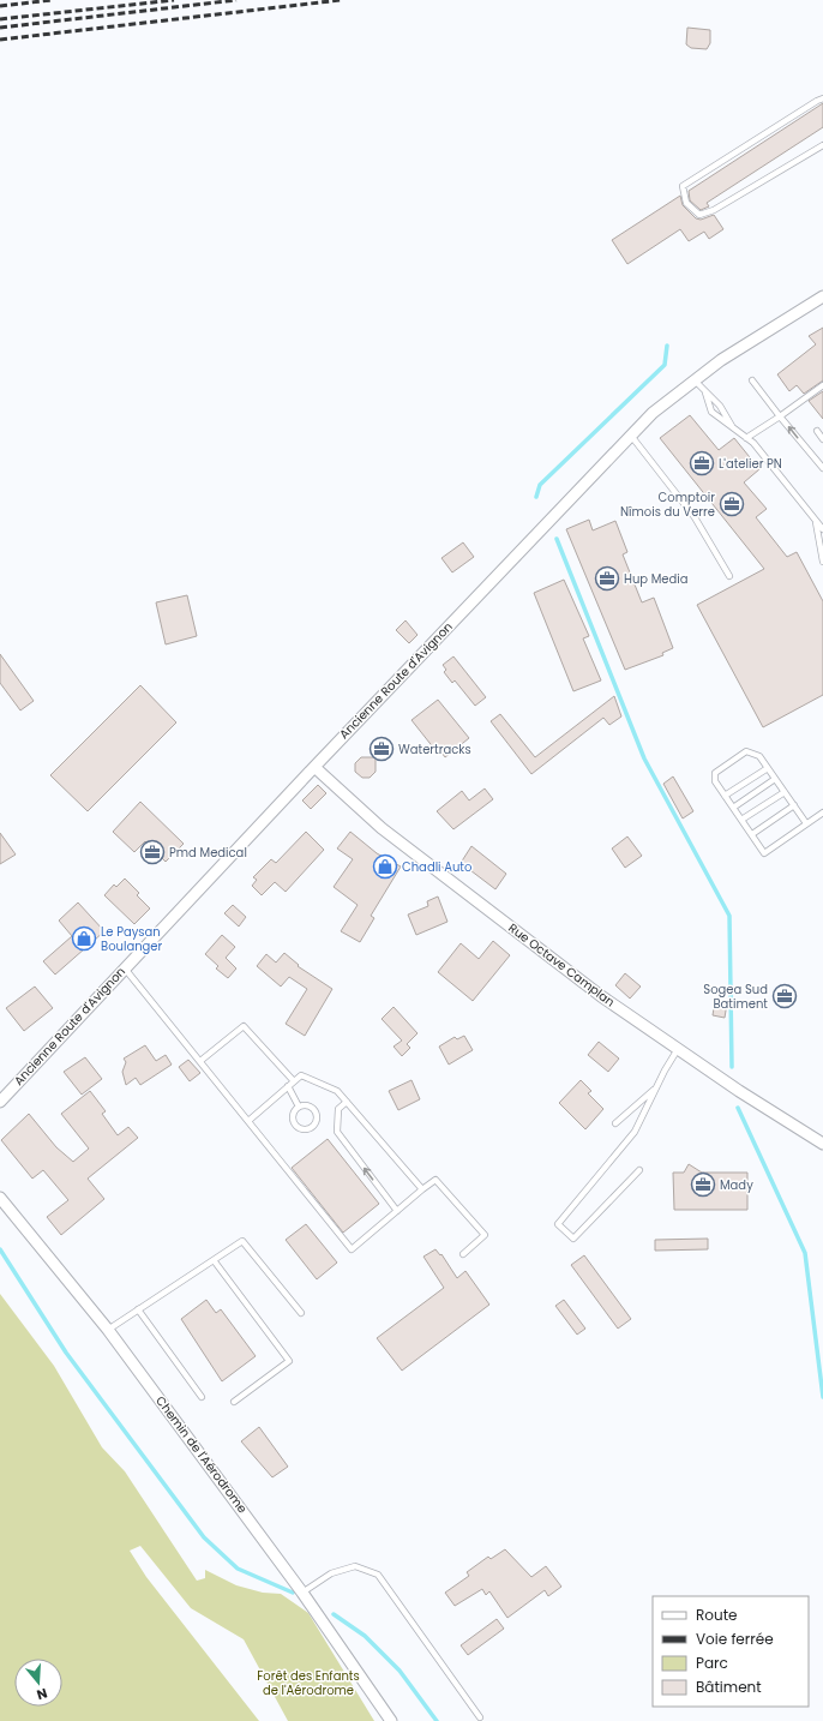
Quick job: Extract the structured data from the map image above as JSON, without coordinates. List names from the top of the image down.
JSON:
{
  "streets": {
    "street": ["Ancienne Route d'Avignon", "Rue Octave Camplan", "Chemin de l'Aérodrome"]
  },
  "crossings": [
    ["Ancienne Route d'Avignon", "Rue Octave Camplan"]
  ],
  "parks": ["Forêt des Enfants de l'Aérodrome"],
  "places": {
    "office": [
      "L'atelier PN",
      "Comptoir Nîmois du Verre",
      "Hup Media",
      "Watertracks",
      "Pmd Medical",
      "Sogea Sud Batiment",
      "Mady"
    ],
    "shop": ["Chadli Auto", "Le Paysan Boulanger"]
  },
  "legend": [
    "Route",
    "Voie ferrée",
    "Parc",
    "Bâtiment"
  ],
  "north": "bottom"
}
